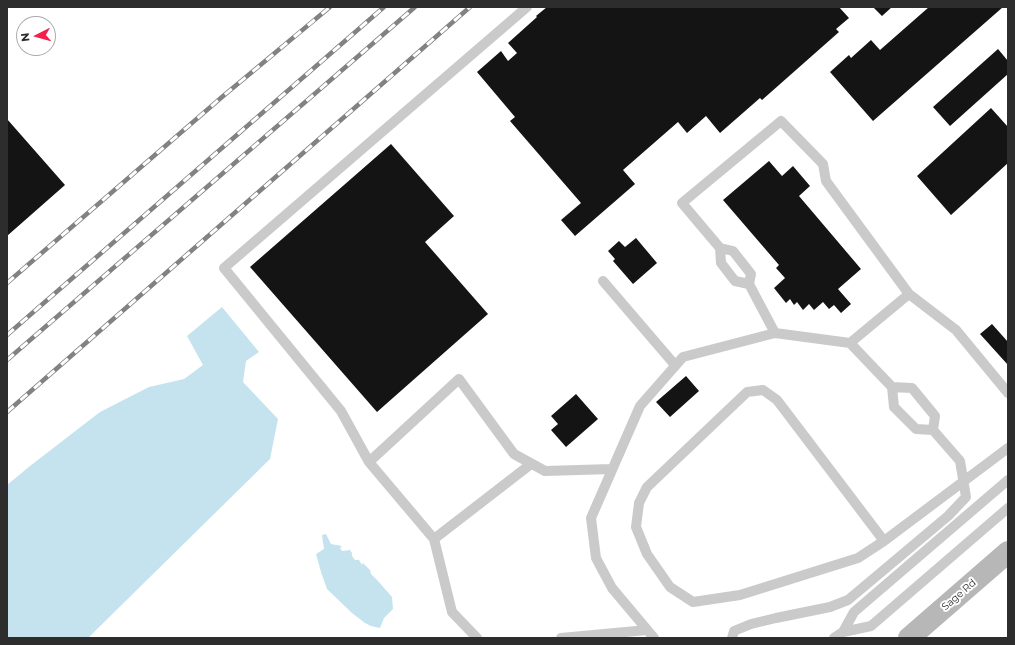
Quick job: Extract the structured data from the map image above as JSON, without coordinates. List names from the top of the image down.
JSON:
{
  "streets": {
    "main road": ["Sage Rd"]
  },
  "north": "left"
}
